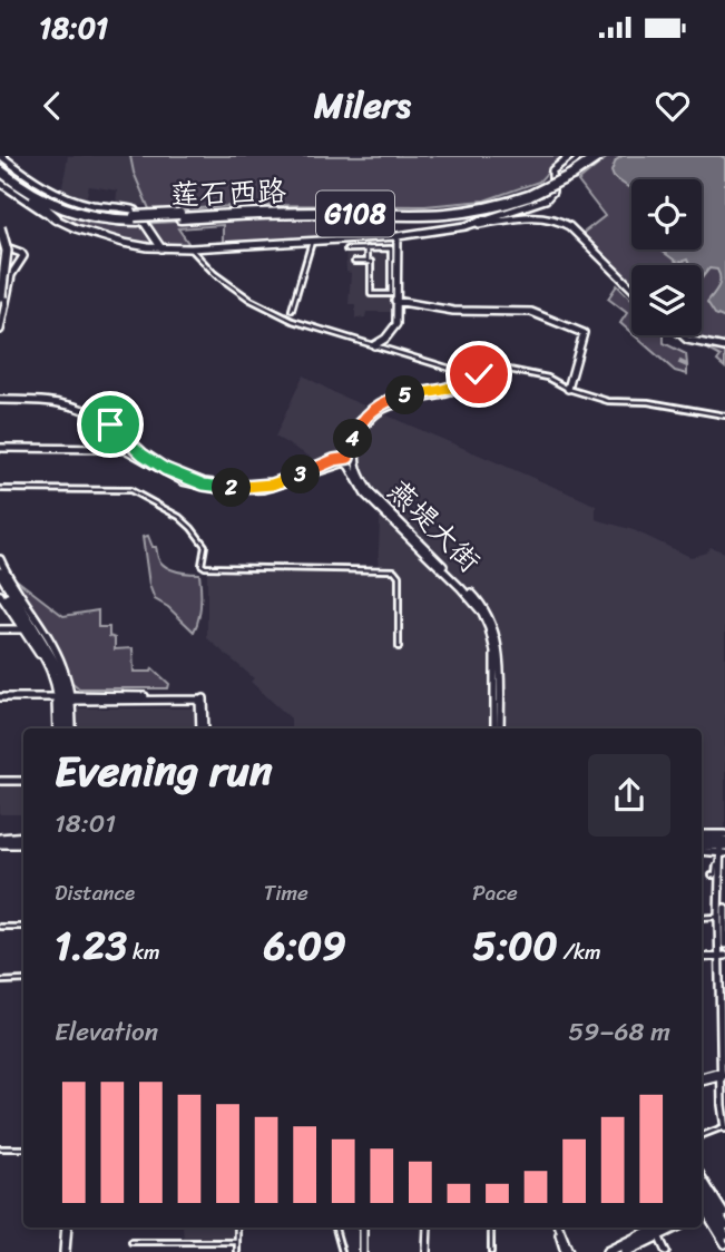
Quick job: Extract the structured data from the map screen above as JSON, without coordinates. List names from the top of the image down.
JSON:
{
  "streets": {
    "highway": ["莲石西路", "G108"],
    "main road": ["燕堤大街"]
  },
  "page": {
    "status": "18:01",
    "header": "Milers",
    "pins": [
      "5",
      "4",
      "3",
      "2"
    ],
    "heading": ["Evening run", "18:01"],
    "stats": [
      ["Distance", "1.23 km"],
      ["Time", "6:09"],
      ["Pace", "5:00 /km"]
    ],
    "chart": ["Elevation", "59–68 m"]
  }
}
